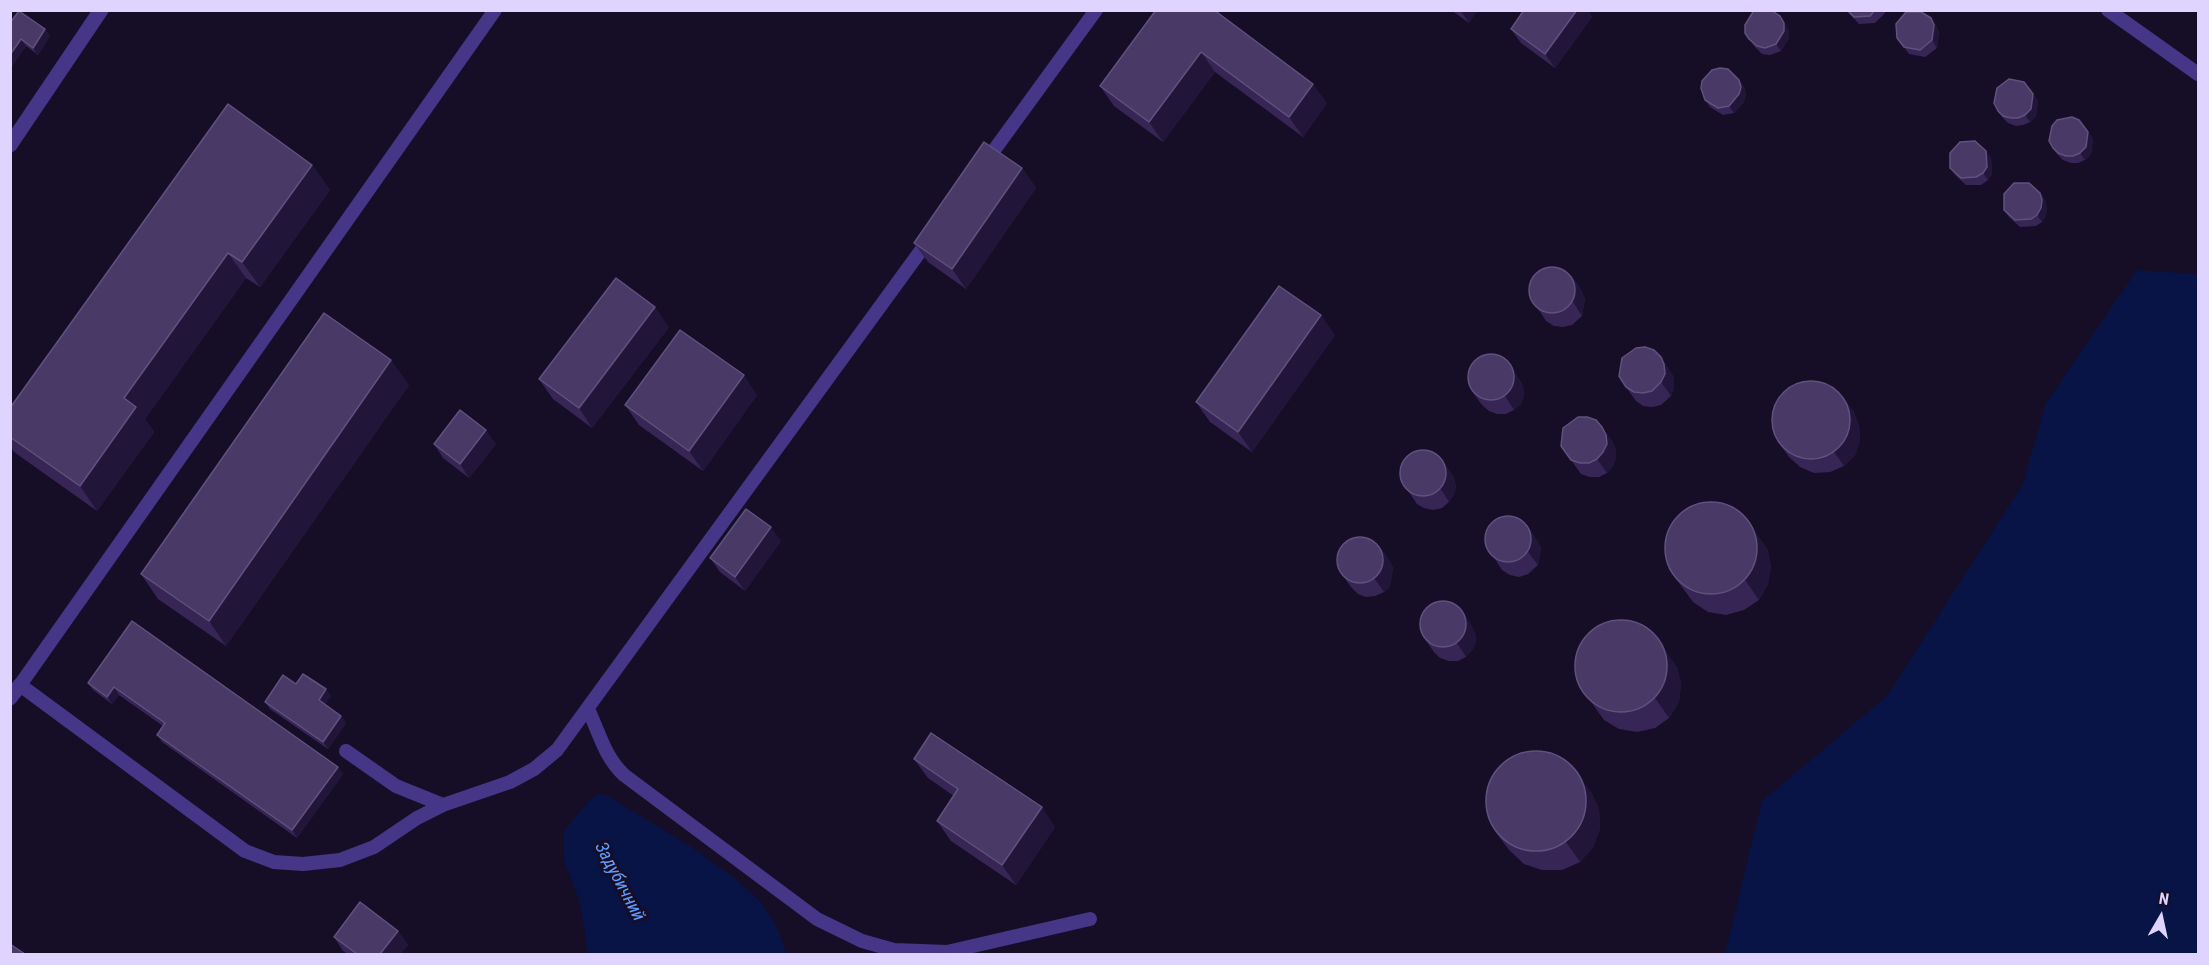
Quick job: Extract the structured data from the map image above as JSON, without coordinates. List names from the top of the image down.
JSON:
{
  "water": ["Задубичний"],
  "north": "top"
}
